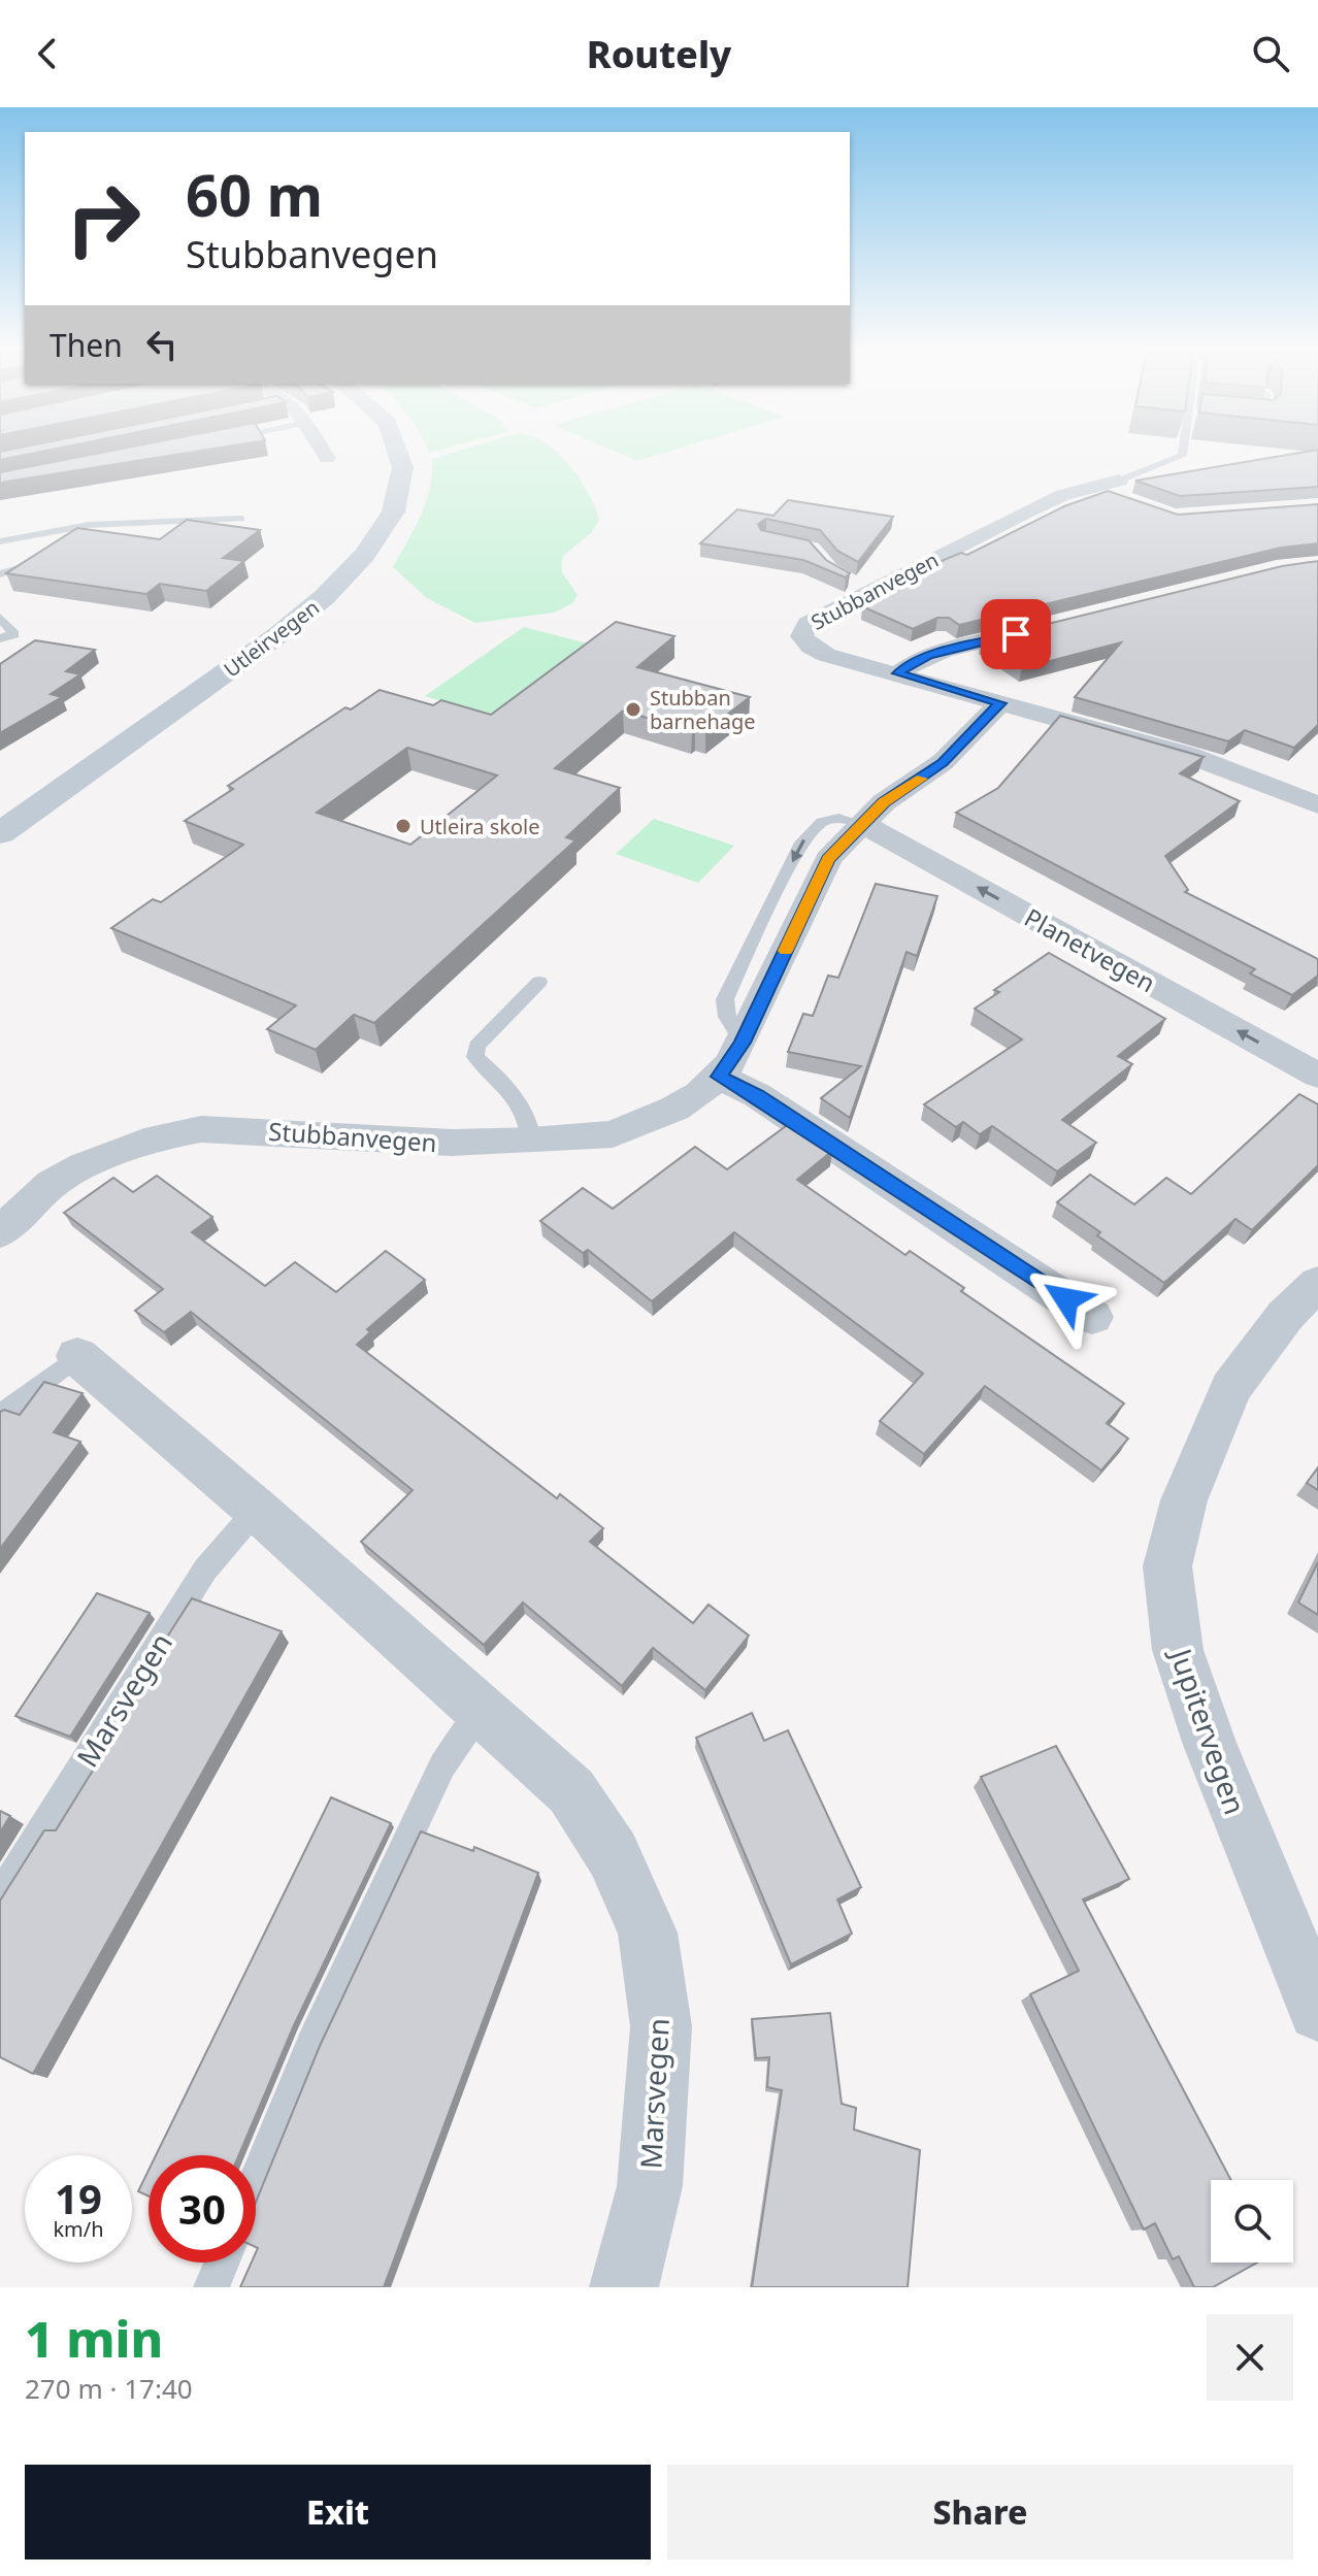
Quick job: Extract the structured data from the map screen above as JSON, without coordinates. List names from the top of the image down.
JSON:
{
  "streets": {
    "main road": ["Utleirvegen"],
    "street": [
      "Stubbanvegen",
      "Planetvegen",
      "Marsvegen",
      "Jupitervegen"
    ]
  },
  "crossings": [
    ["Stubbanvegen", "Planetvegen"]
  ],
  "places": ["Stubban barnehage", "Utleira skole"],
  "page": {
    "header": "Routely",
    "turn": ["60 m", "Stubbanvegen"],
    "then": "Then",
    "speed": "19 km/h",
    "limit": "30",
    "heading": ["1 min", "270 m · 17:40"],
    "buttons": ["Exit", "Share"]
  }
}
